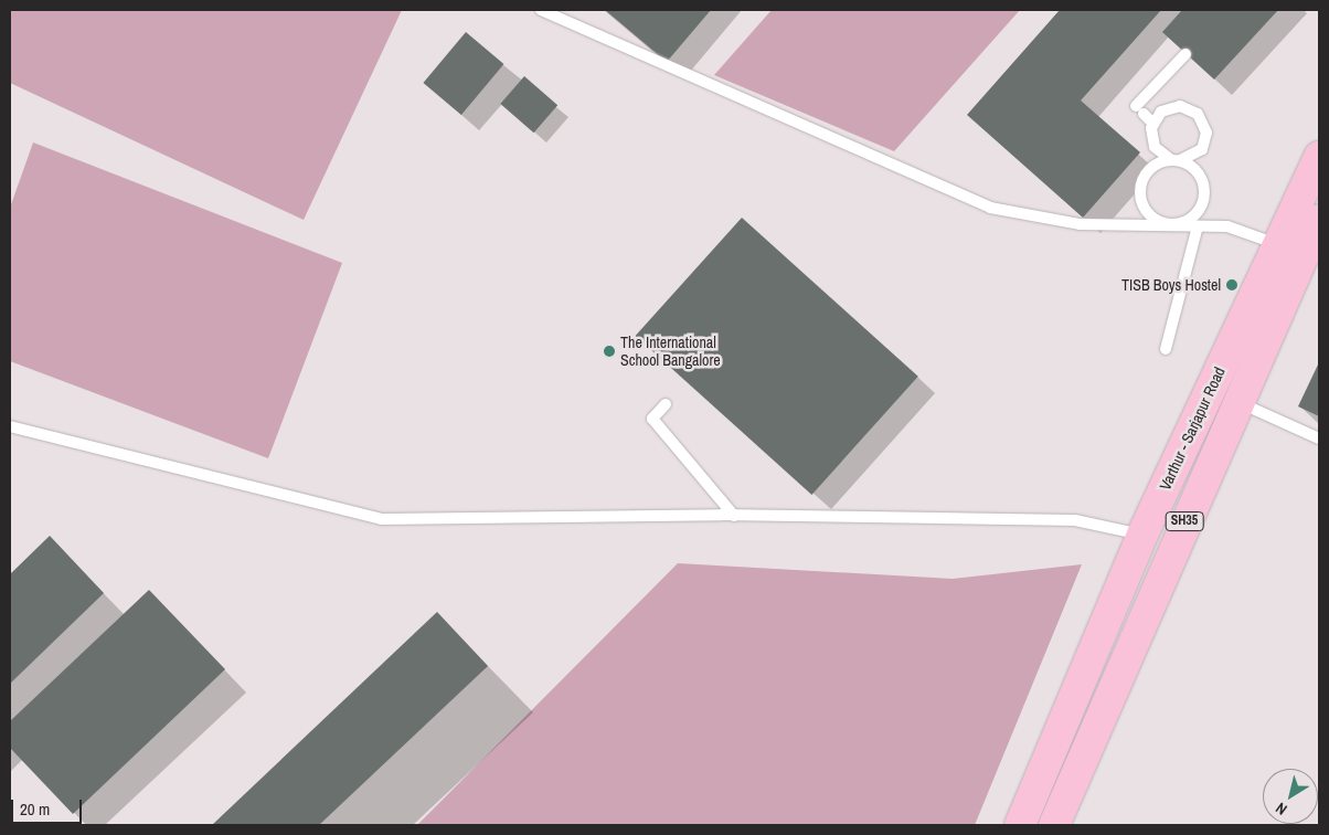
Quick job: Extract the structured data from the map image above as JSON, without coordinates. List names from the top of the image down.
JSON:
{
  "streets": {
    "main road": ["Varthur - Sarjapur Road", "SH35"]
  },
  "places": ["TISB Boys Hostel", "The International School Bangalore"],
  "scale_bar": "20 m",
  "north": "bottom left"
}
